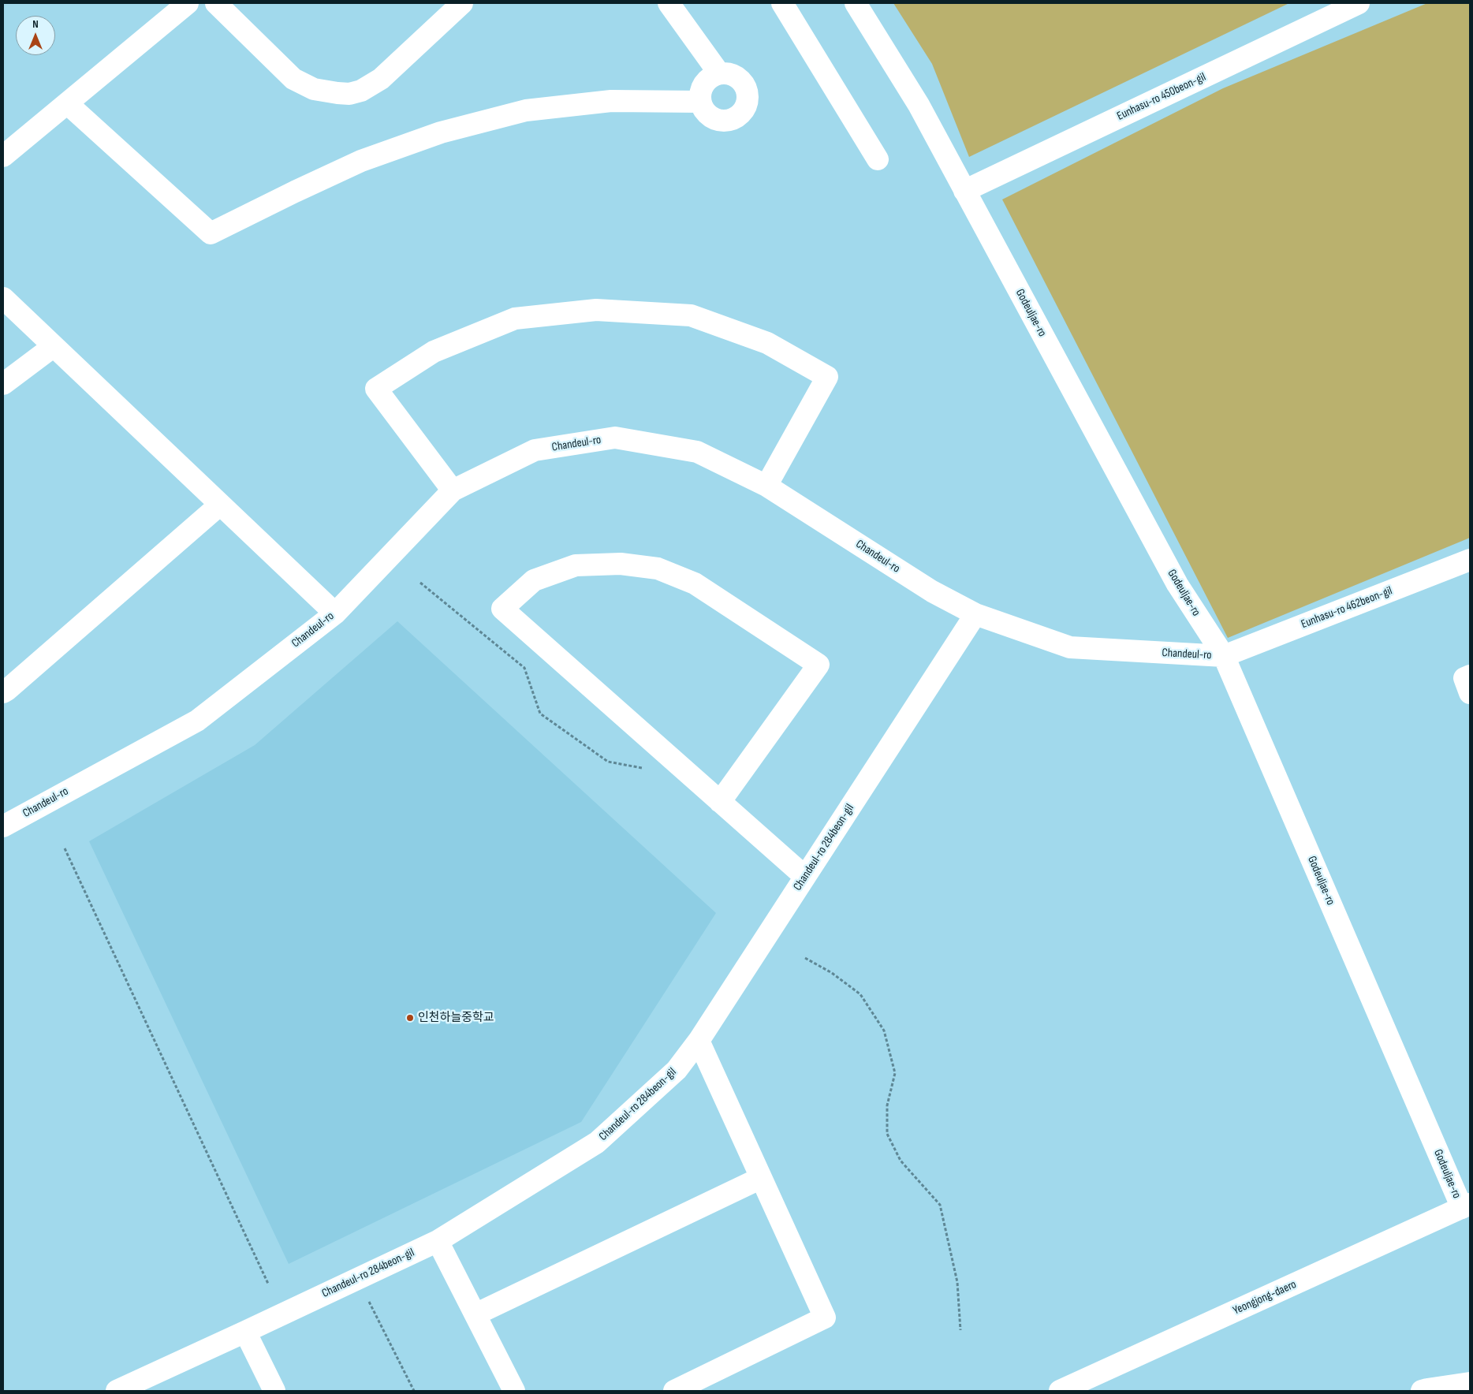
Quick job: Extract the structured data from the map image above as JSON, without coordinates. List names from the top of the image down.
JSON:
{
  "streets": {
    "street": [
      "Eunhasu-ro 450beon-gil",
      "Godeuljae-ro",
      "Chandeul-ro",
      "Eunhasu-ro 462beon-gil",
      "Chandeul-ro 284beon-gil",
      "Yeongjong-daero"
    ]
  },
  "crossings": [
    ["Eunhasu-ro 450beon-gil", "Godeuljae-ro"],
    ["Godeuljae-ro", "Chandeul-ro"],
    ["Godeuljae-ro", "Eunhasu-ro 462beon-gil"],
    ["Godeuljae-ro", "Yeongjong-daero"],
    ["Chandeul-ro", "Eunhasu-ro 462beon-gil"],
    ["Chandeul-ro", "Chandeul-ro 284beon-gil"]
  ],
  "places": ["인천하늘중학교"],
  "north": "top"
}
